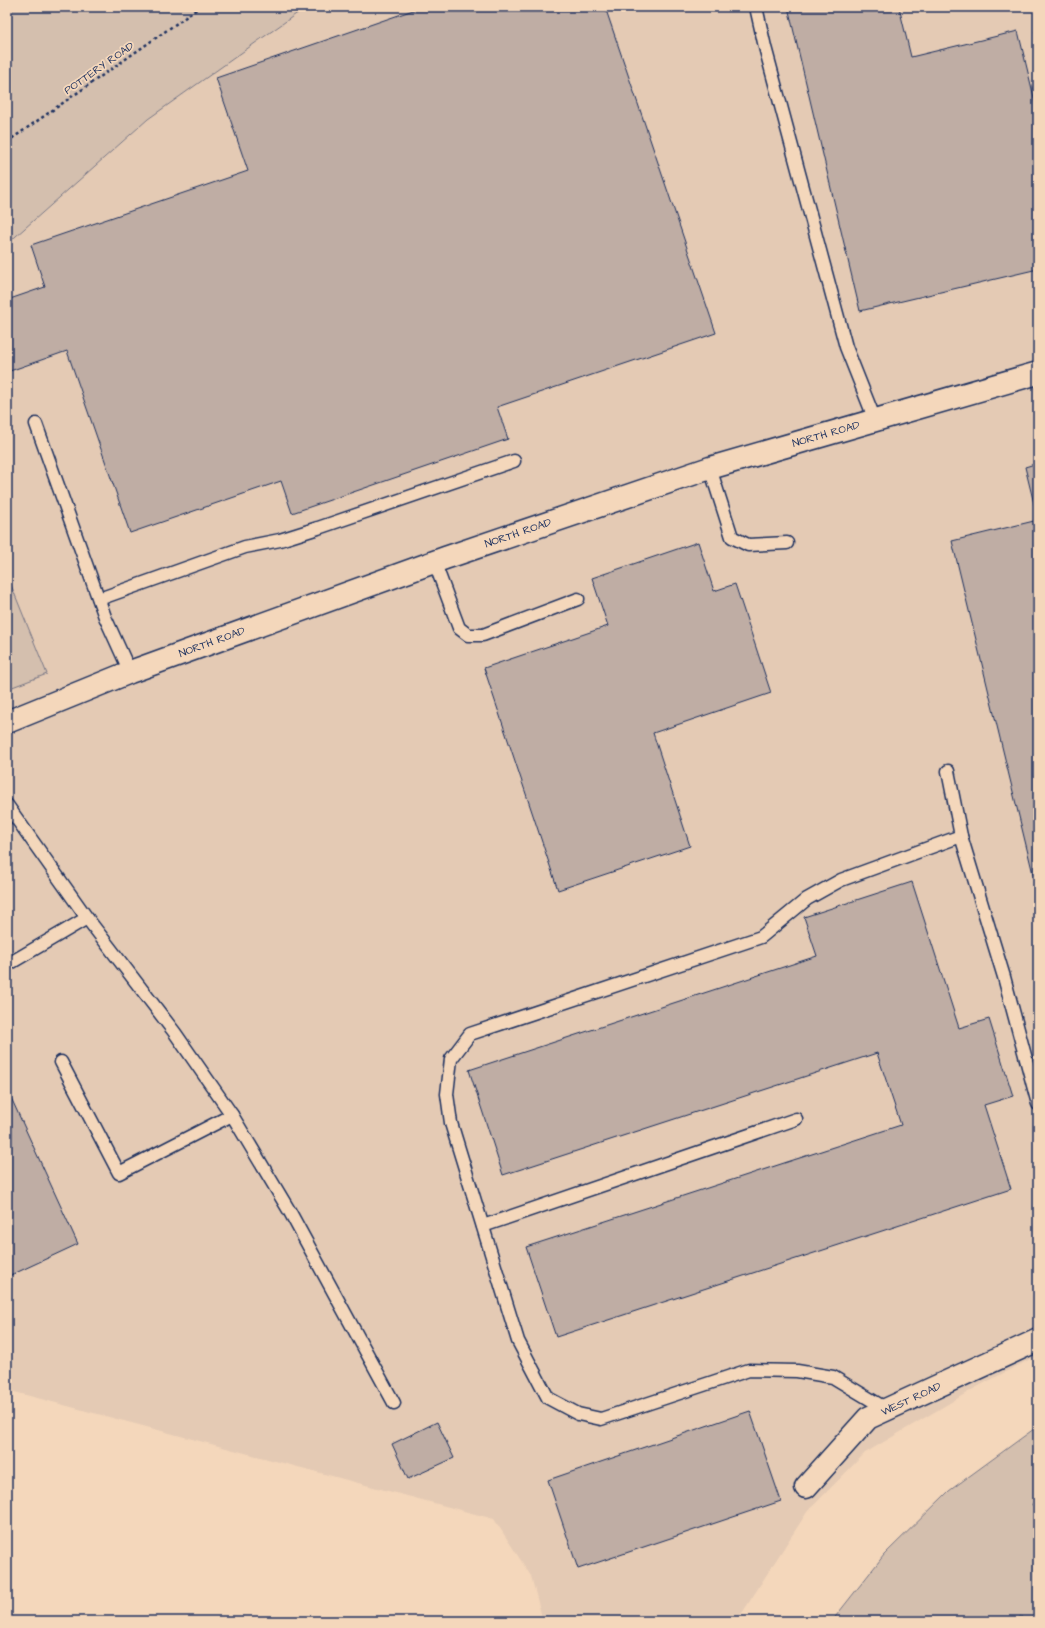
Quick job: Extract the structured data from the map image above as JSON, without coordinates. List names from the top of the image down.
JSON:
{
  "streets": {
    "street": ["NORTH ROAD", "WEST ROAD"],
    "path": ["POTTERY ROAD"]
  }
}
